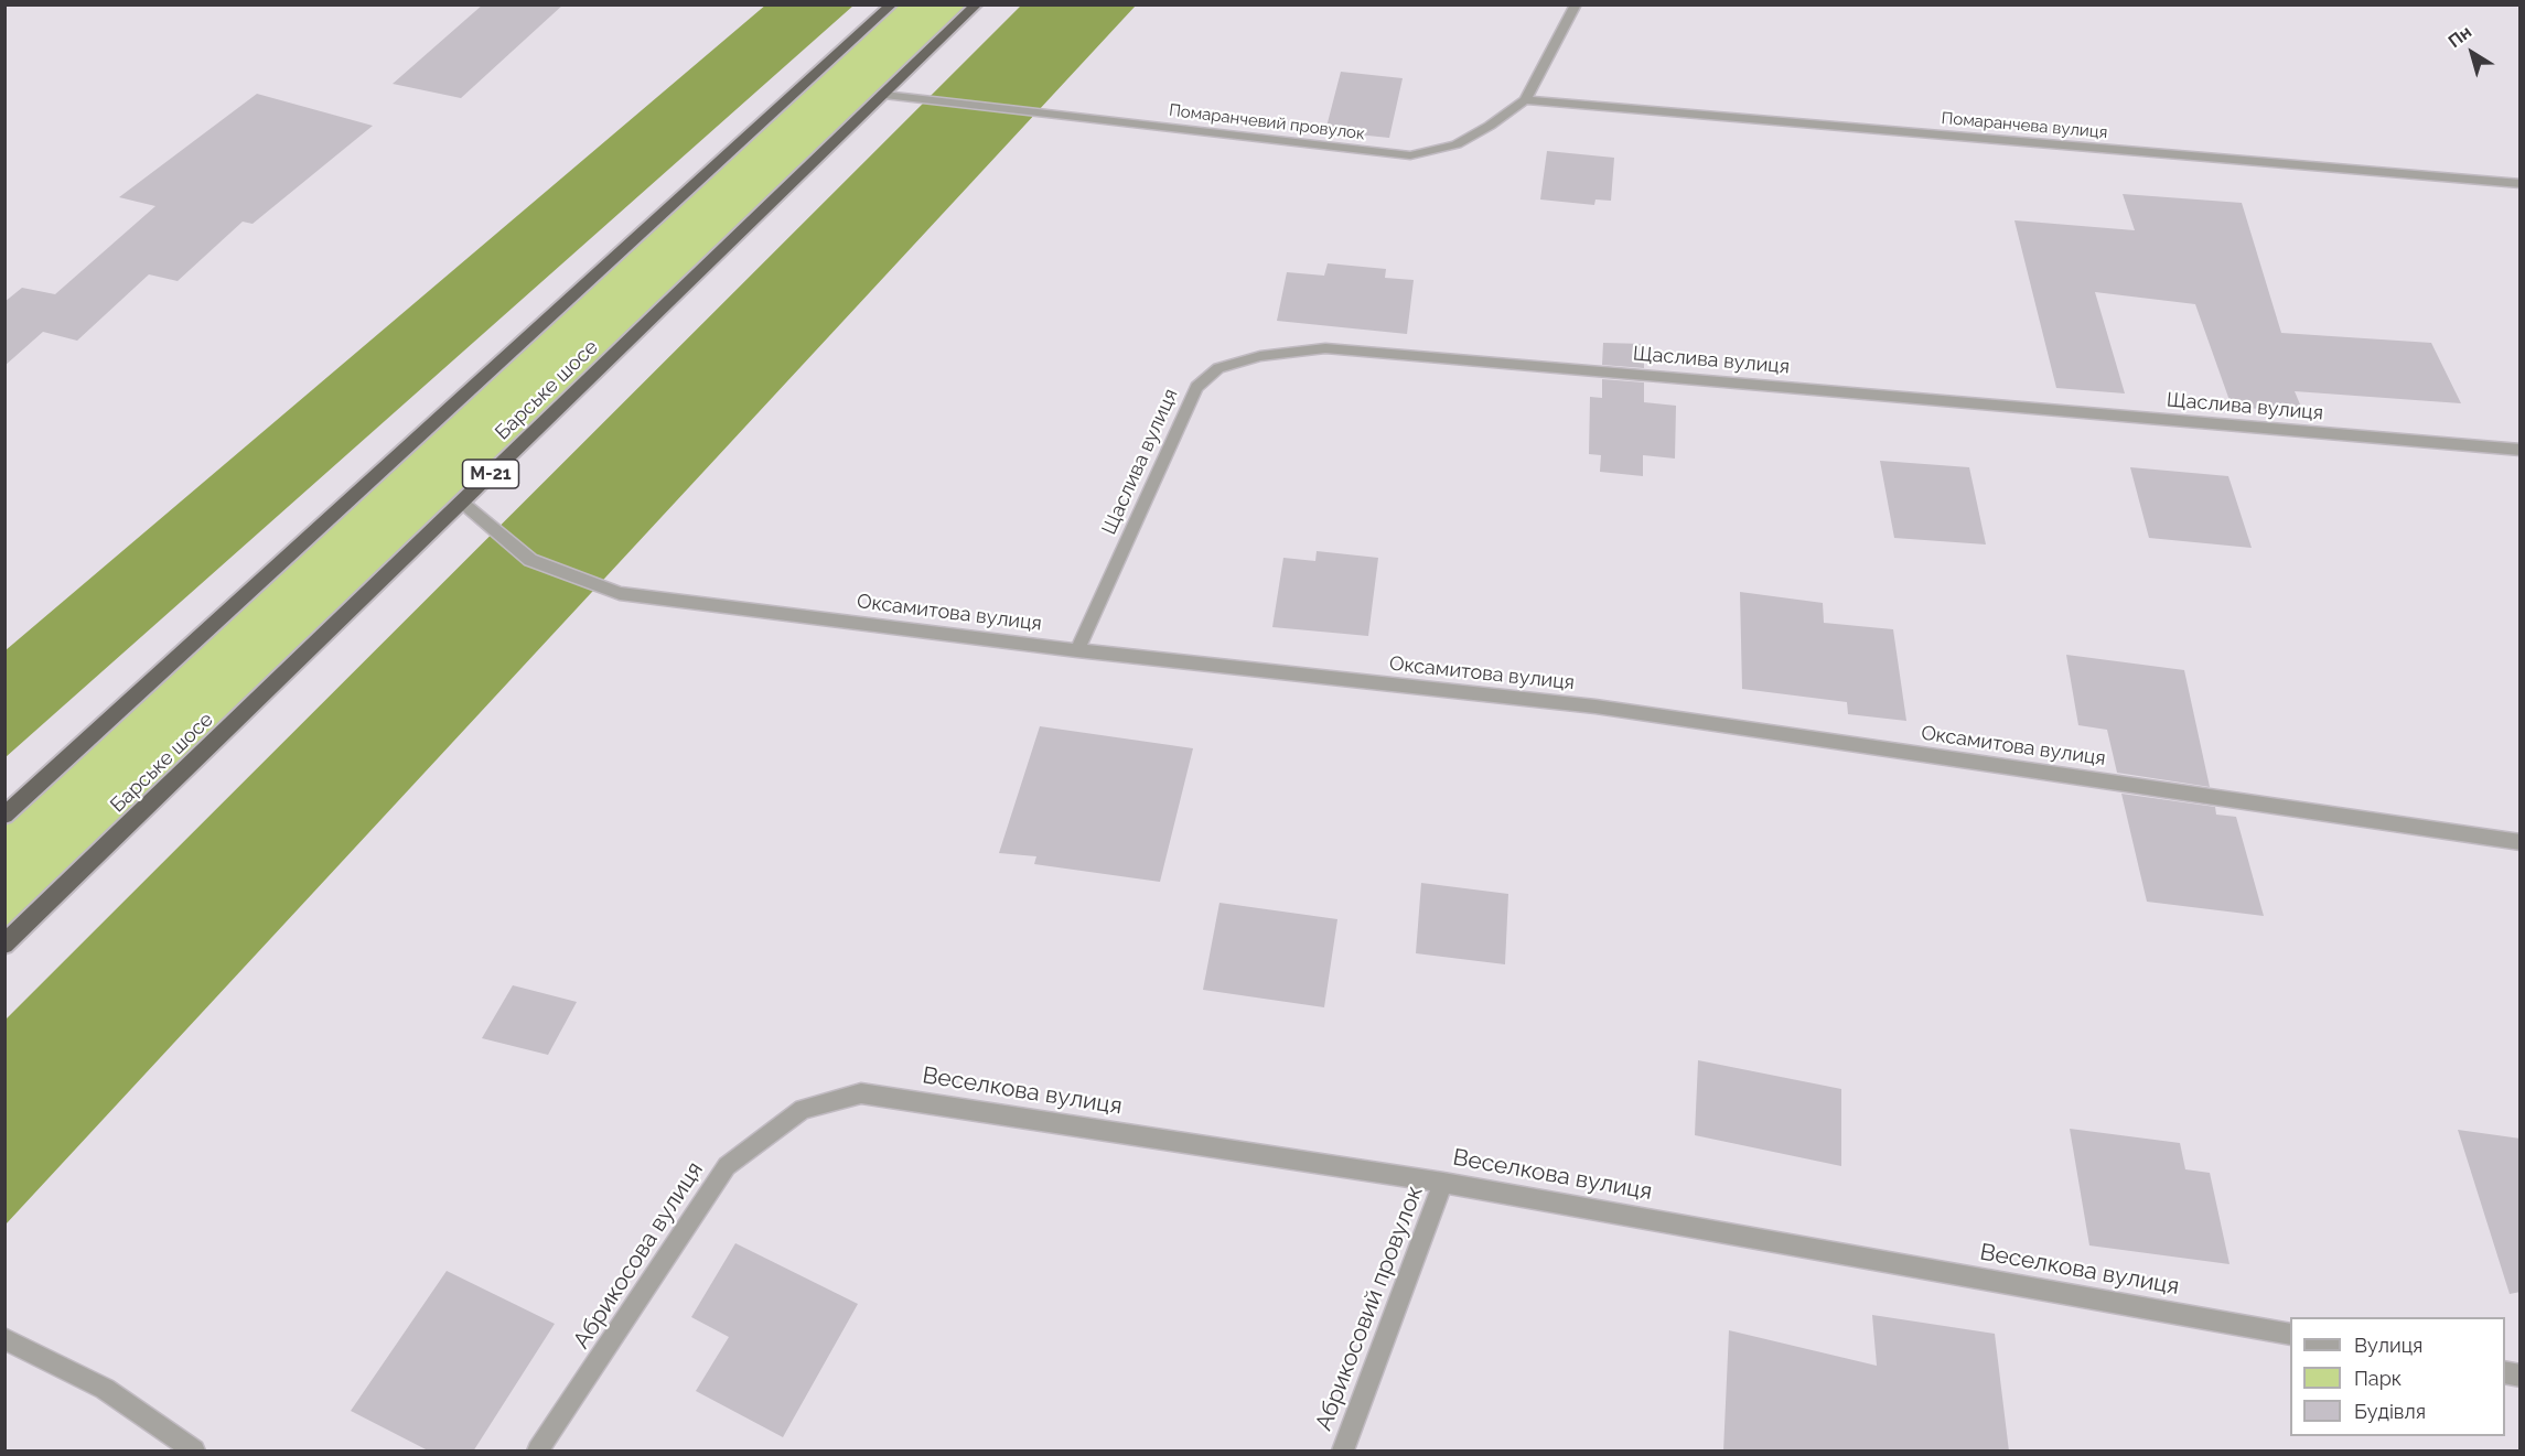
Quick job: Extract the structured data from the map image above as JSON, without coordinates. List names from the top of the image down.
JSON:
{
  "streets": {
    "highway": ["Барське шосе", "М-21"],
    "street": [
      "Помаранчевий провулок",
      "Помаранчева вулиця",
      "Щаслива вулиця",
      "Оксамитова вулиця",
      "Веселкова вулиця",
      "Абрикосова вулиця",
      "Абрикосовий провулок"
    ]
  },
  "crossings": [
    ["Помаранчевий провулок", "Помаранчева вулиця"],
    ["Помаранчевий провулок", "Барське шосе"],
    ["Щаслива вулиця", "Оксамитова вулиця"],
    ["Барське шосе", "Оксамитова вулиця"],
    ["Веселкова вулиця", "Абрикосова вулиця"],
    ["Веселкова вулиця", "Абрикосовий провулок"]
  ],
  "legend": ["Вулиця", "Парк", "Будівля"],
  "north": "top left"
}
